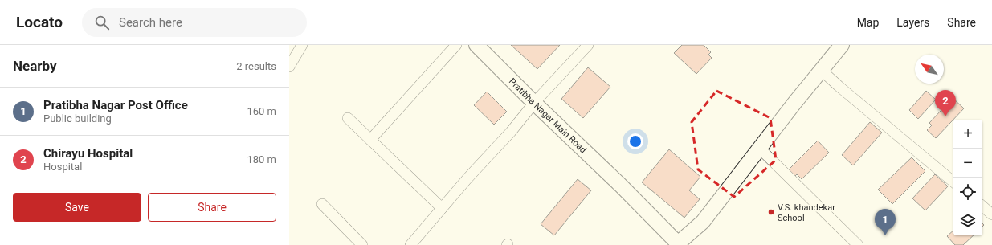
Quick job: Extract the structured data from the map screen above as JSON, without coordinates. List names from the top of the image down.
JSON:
{
  "streets": {
    "street": ["Pratibha Nagar Main Road"]
  },
  "places": ["V.S. khandekar School"],
  "north": "top left",
  "page": {
    "header": "Locato",
    "search": "Search here",
    "nav": ["Map", "Layers", "Share"],
    "heading": ["Nearby", "2 results"],
    "list": [
      {
        "mark": "1",
        "name": "Pratibha Nagar Post Office",
        "note": "Public building",
        "value": "160 m"
      },
      {
        "mark": "2",
        "name": "Chirayu Hospital",
        "note": "Hospital",
        "value": "180 m"
      }
    ],
    "pins": ["2", "1"],
    "map_buttons": ["+", "−"],
    "buttons": ["Save", "Share"]
  }
}
